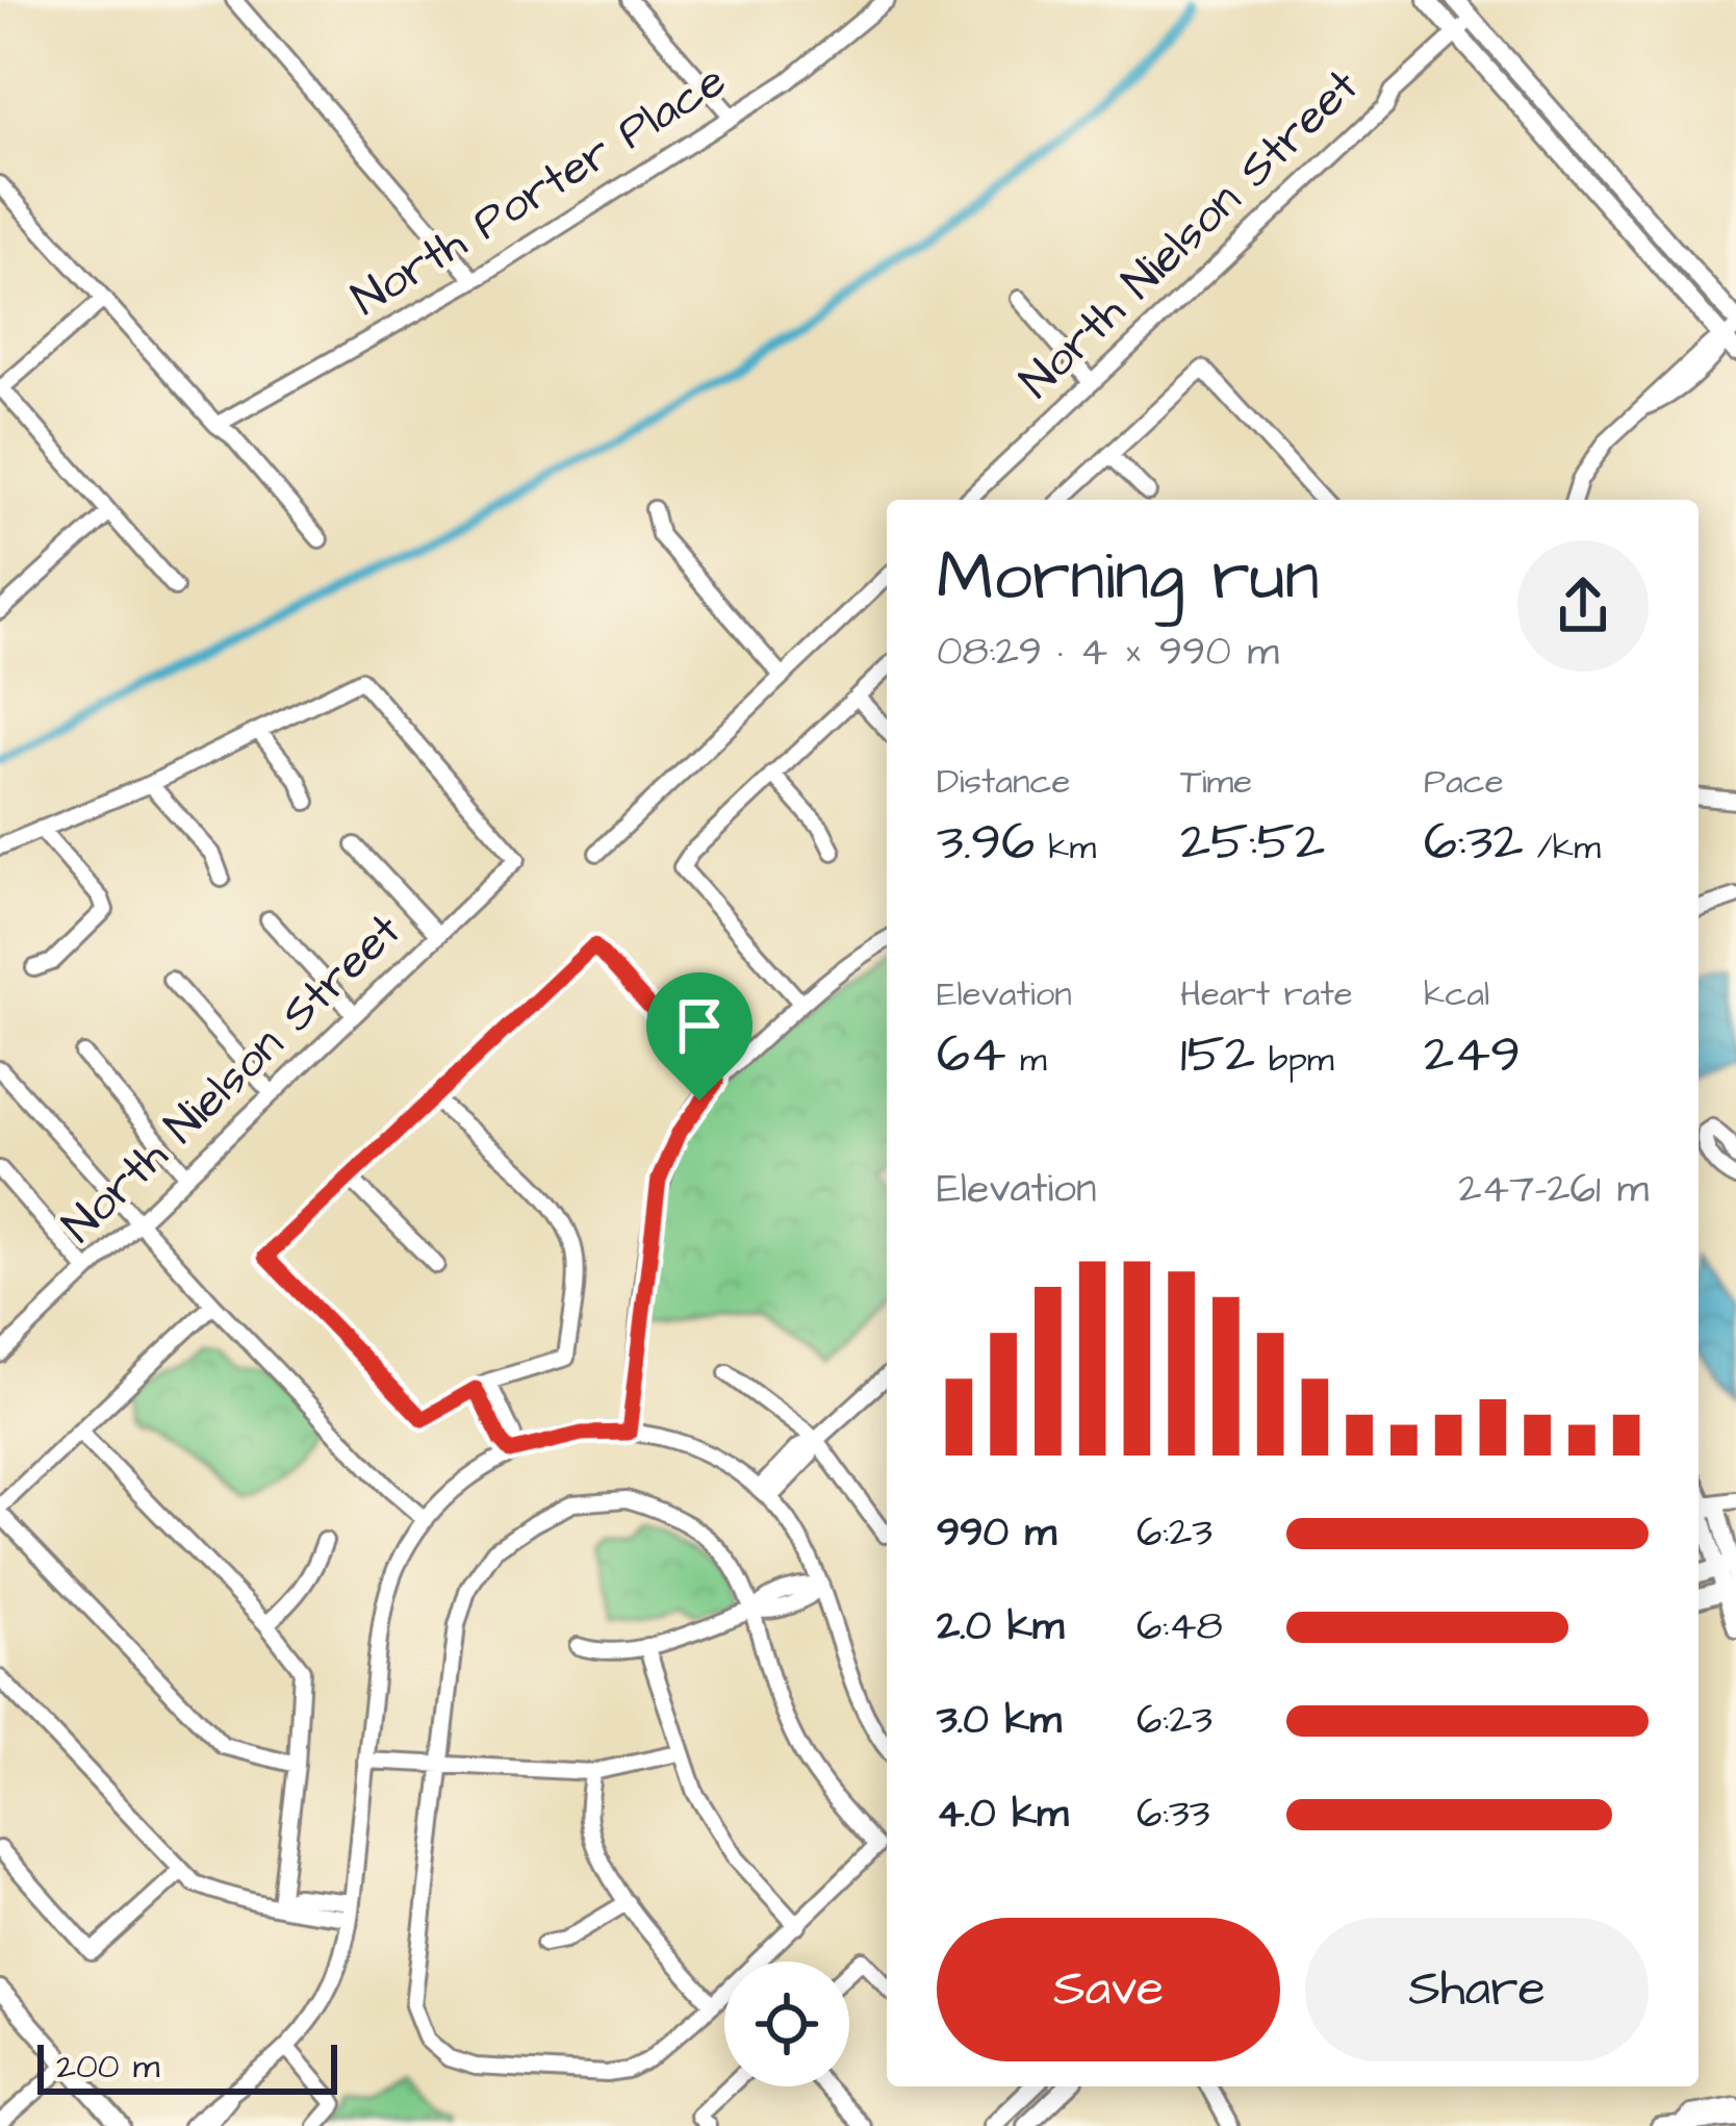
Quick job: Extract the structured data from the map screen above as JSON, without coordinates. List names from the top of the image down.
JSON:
{
  "streets": {
    "street": ["North Porter Place", "North Nielson Street"]
  },
  "scale_bar": "200 m",
  "page": {
    "heading": ["Morning run", "08:29 · 4 × 990 m"],
    "stats": [
      ["Distance", "3.96 km"],
      ["Time", "25:52"],
      ["Pace", "6:32 /km"],
      ["Elevation", "64 m"],
      ["Heart rate", "152 bpm"],
      ["kcal", "249"]
    ],
    "chart": ["Elevation", "247–261 m"],
    "list": [
      {
        "name": "990 m",
        "note": "6:23"
      },
      {
        "name": "2.0 km",
        "note": "6:48"
      },
      {
        "name": "3.0 km",
        "note": "6:23"
      },
      {
        "name": "4.0 km",
        "note": "6:33"
      }
    ],
    "buttons": ["Save", "Share"],
    "scale": "200 m"
  }
}
